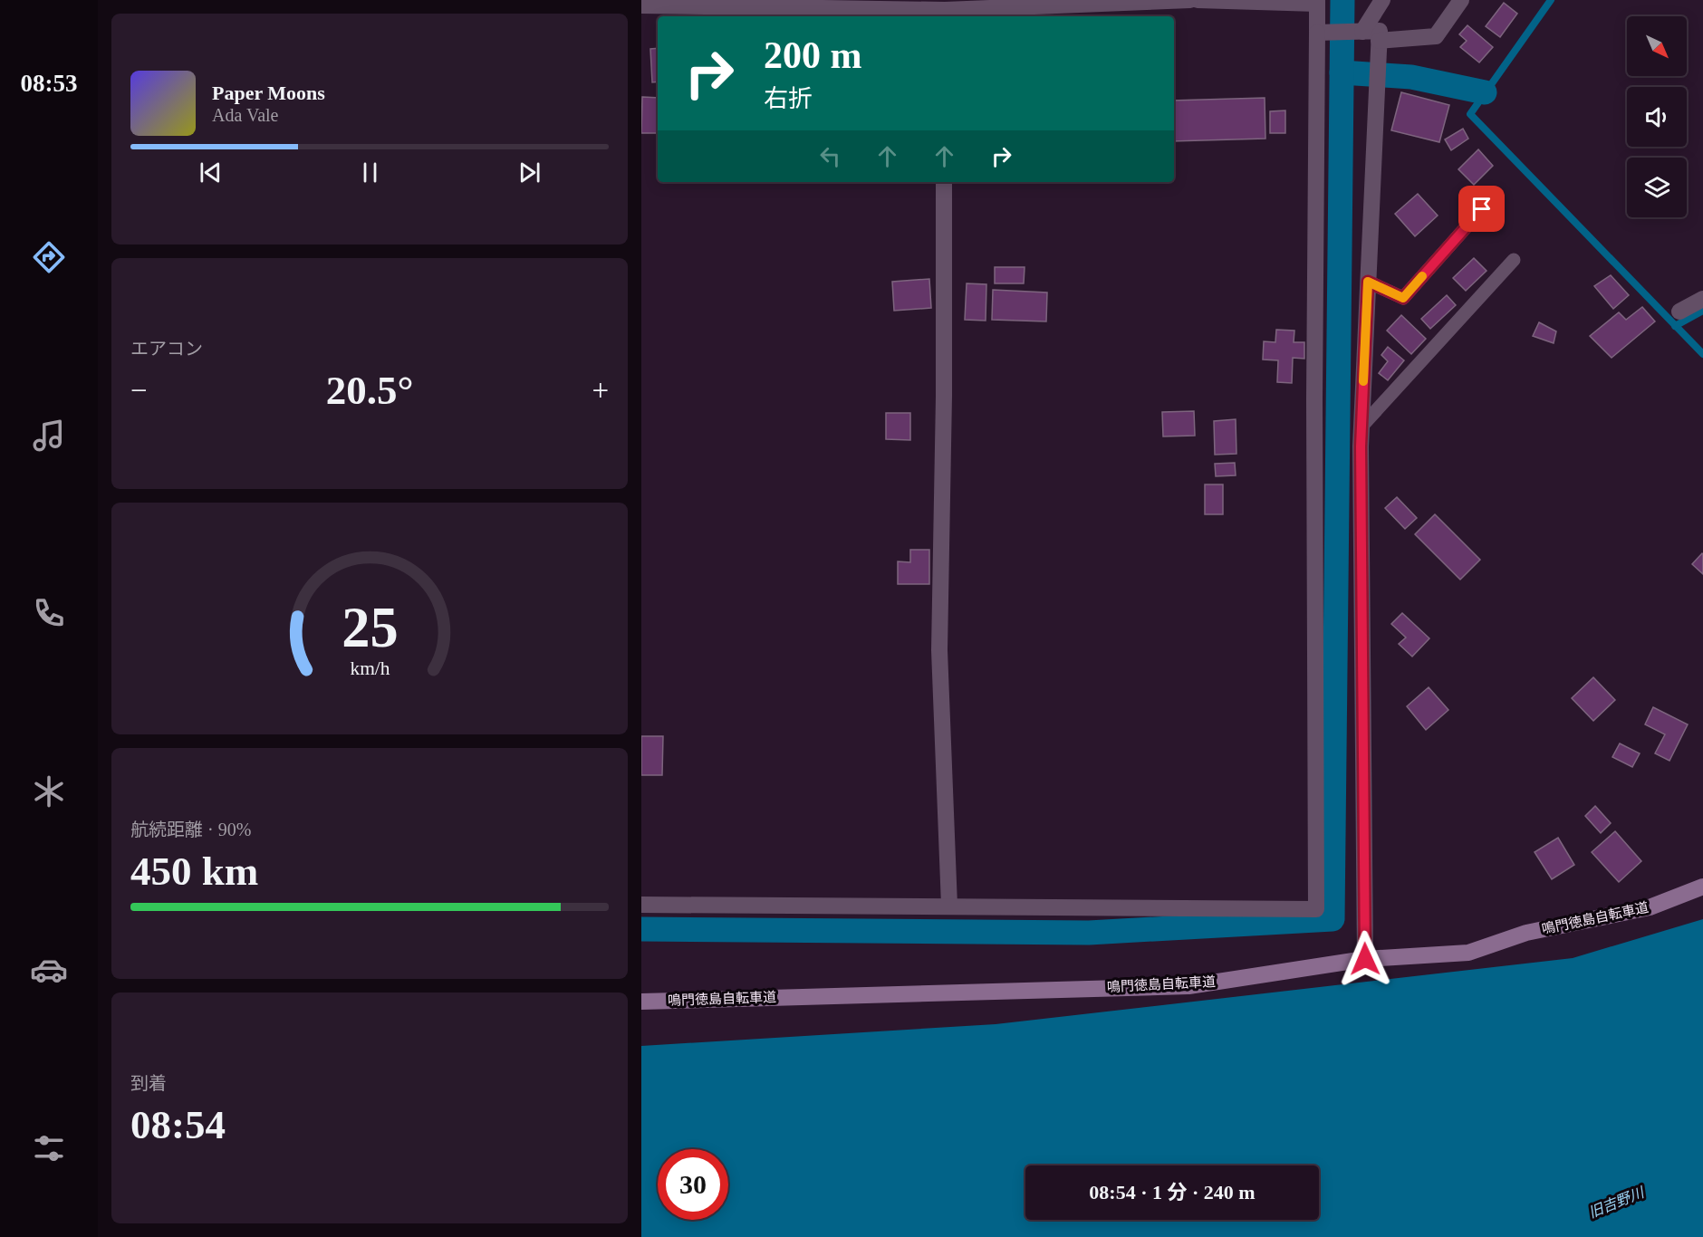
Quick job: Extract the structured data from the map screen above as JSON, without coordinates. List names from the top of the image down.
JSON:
{
  "streets": {
    "main road": ["鳴門徳島自転車道"]
  },
  "water": ["旧吉野川"],
  "north": "bottom right",
  "page": {
    "tabs": "08:53",
    "turn": ["200 m", "右折"],
    "song": ["Paper Moons", "Ada Vale"],
    "tile": [
      "エアコン",
      ["航続距離 · 90%", "450 km"],
      ["到着", "08:54"]
    ],
    "heat": ["−", "20.5°", "+"],
    "limit": "30",
    "trip": "08:54 · 1 分 · 240 m",
    "gauge": ["25", "km/h"]
  }
}
